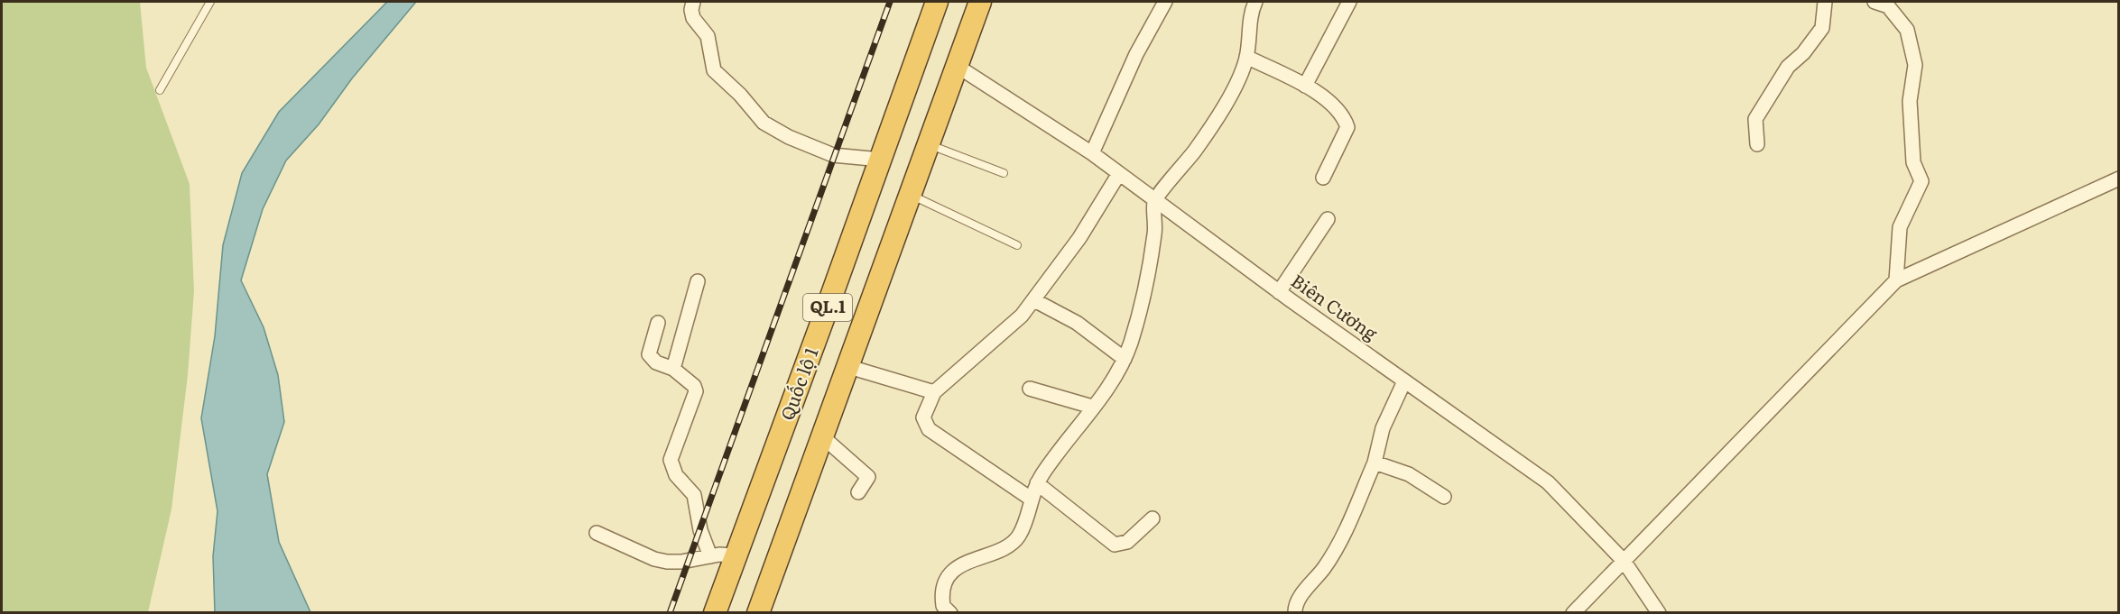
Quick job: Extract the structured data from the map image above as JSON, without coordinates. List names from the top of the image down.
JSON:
{
  "streets": {
    "highway": ["QL.1", "Quốc lộ 1"],
    "street": ["Biên Cương"]
  },
  "crossings": [
    ["QL.1", "Biên Cương"]
  ]
}
